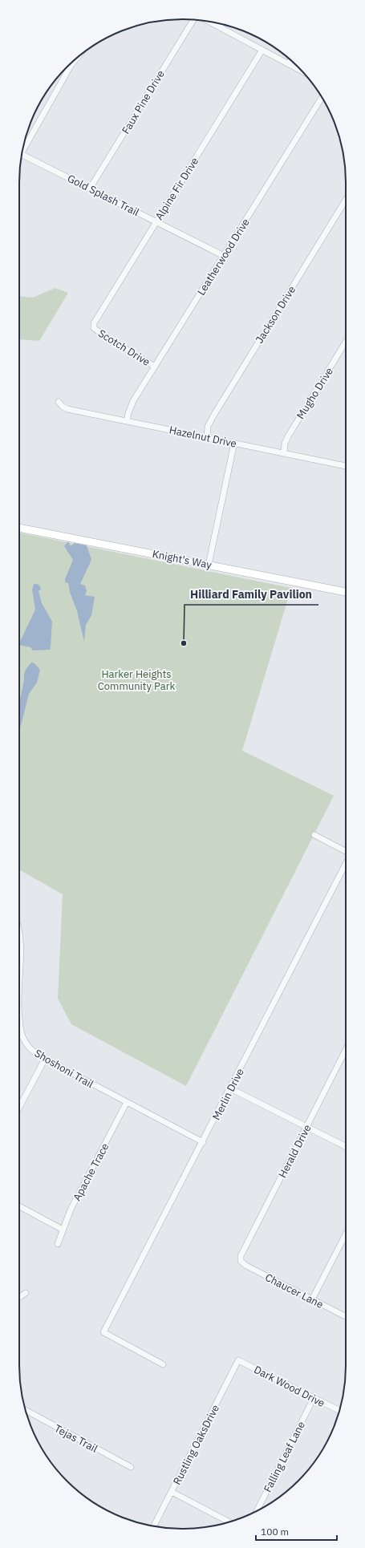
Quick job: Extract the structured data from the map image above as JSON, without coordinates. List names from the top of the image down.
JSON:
{
  "streets": {
    "main road": ["Knight's Way"],
    "street": [
      "Faux Pine Drive",
      "Alpine Fir Drive",
      "Gold Splash Trail",
      "Leatherwood Drive",
      "Jackson Drive",
      "Scotch Drive",
      "Mugho Drive",
      "Hazelnut Drive",
      "Shoshoni Trail",
      "Merlin Drive",
      "Herald Drive",
      "Apache Trace",
      "Chaucer Lane",
      "Dark Wood Drive",
      "Tejas Trail",
      "Rustling OaksDrive",
      "Falling Leaf Lane"
    ]
  },
  "crossings": [
    ["Faux Pine Drive", "Gold Splash Trail"],
    ["Alpine Fir Drive", "Gold Splash Trail"],
    ["Alpine Fir Drive", "Scotch Drive"],
    ["Gold Splash Trail", "Leatherwood Drive"],
    ["Leatherwood Drive", "Scotch Drive"],
    ["Leatherwood Drive", "Hazelnut Drive"],
    ["Jackson Drive", "Hazelnut Drive"],
    ["Mugho Drive", "Hazelnut Drive"],
    ["Shoshoni Trail", "Merlin Drive"],
    ["Shoshoni Trail", "Apache Trace"],
    ["Herald Drive", "Chaucer Lane"],
    ["Dark Wood Drive", "Rustling OaksDrive"],
    ["Dark Wood Drive", "Falling Leaf Lane"]
  ],
  "parks": ["Harker Heights Community Park"],
  "places": ["Hilliard Family Pavilion"],
  "scale_bar": "100 m"
}
